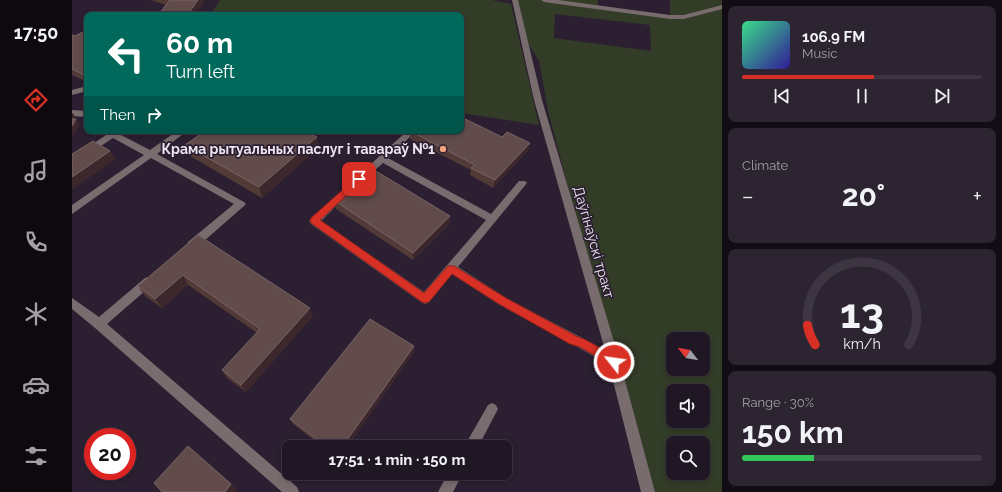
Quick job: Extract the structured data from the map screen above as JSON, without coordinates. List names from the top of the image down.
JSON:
{
  "streets": {
    "street": ["Даўгінаўскі тракт"]
  },
  "places": ["Крама рытуальных паслуг і тавараў №1"],
  "north": "top left",
  "page": {
    "tabs": "17:50",
    "turn": ["60 m", "Turn left"],
    "song": ["106.9 FM", "Music"],
    "then": "Then",
    "tile": [
      "Climate",
      ["Range · 30%", "150 km"]
    ],
    "heat": ["−", "20°", "+"],
    "limit": "20",
    "trip": "17:51 · 1 min · 150 m",
    "gauge": ["13", "km/h"]
  }
}
